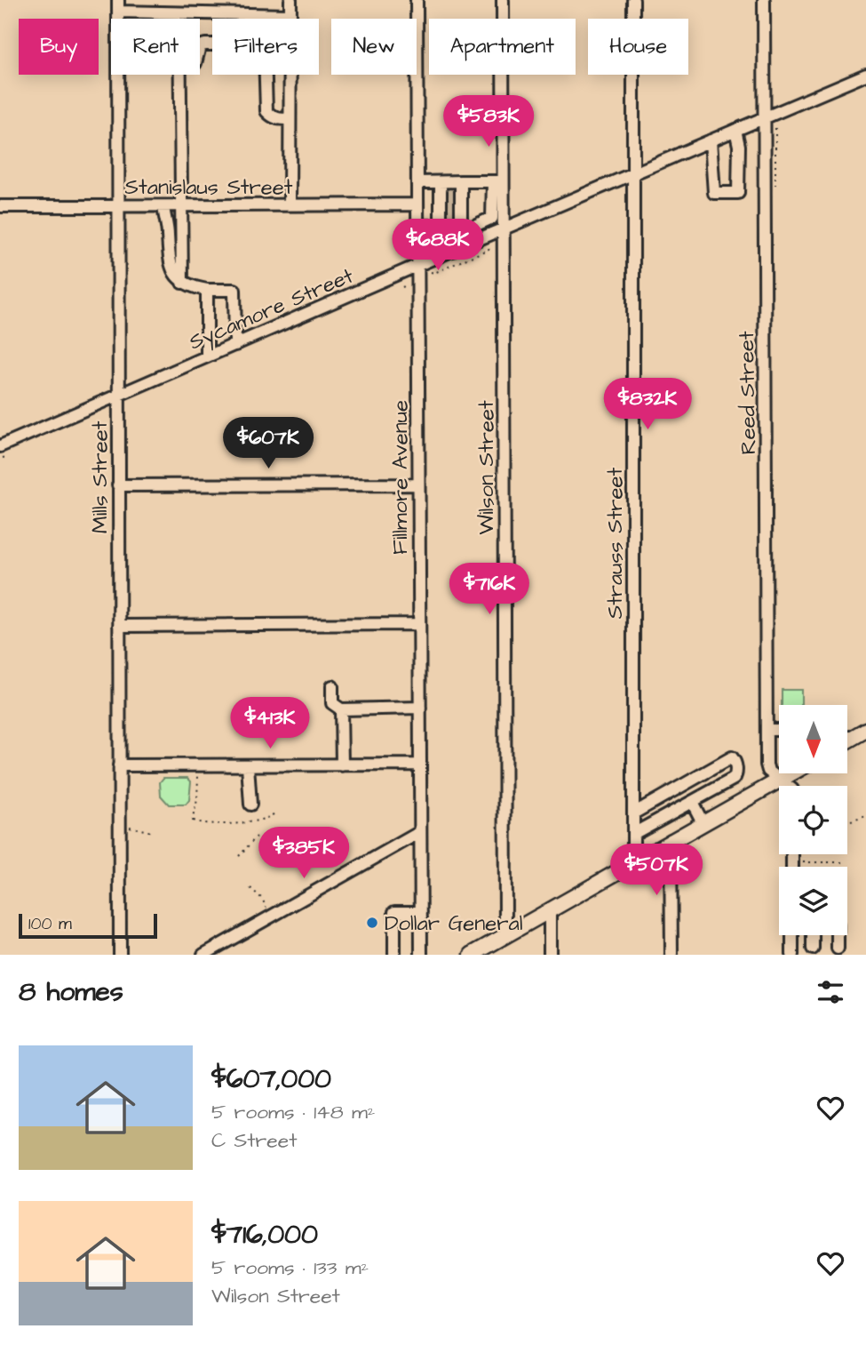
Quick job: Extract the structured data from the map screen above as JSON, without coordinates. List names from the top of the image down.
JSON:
{
  "streets": {
    "street": [
      "Stanislaus Street",
      "Sycamore Street",
      "Reed Street",
      "Wilson Street",
      "Mills Street",
      "Fillmore Avenue",
      "Strauss Street"
    ]
  },
  "crossings": [
    ["Stanislaus Street", "Mills Street"],
    ["Stanislaus Street", "Fillmore Avenue"],
    ["Sycamore Street", "Reed Street"],
    ["Sycamore Street", "Wilson Street"],
    ["Sycamore Street", "Mills Street"],
    ["Sycamore Street", "Fillmore Avenue"],
    ["Sycamore Street", "Strauss Street"]
  ],
  "places": ["Dollar General"],
  "scale_bar": "100 m",
  "north": "bottom",
  "page": {
    "chip": [
      "Buy",
      "Rent",
      "Filters",
      "New",
      "Apartment",
      "House"
    ],
    "price": [
      "$583K",
      "$688K",
      "$832K",
      "$607K",
      "$716K",
      "$413K",
      "$385K",
      "$507K"
    ],
    "scale": "100 m",
    "heading": "8 homes",
    "list": [
      {
        "name": "$607,000",
        "note": "5 rooms · 148 m² · C Street"
      },
      {
        "name": "$716,000",
        "note": "5 rooms · 133 m² · Wilson Street"
      }
    ]
  }
}
